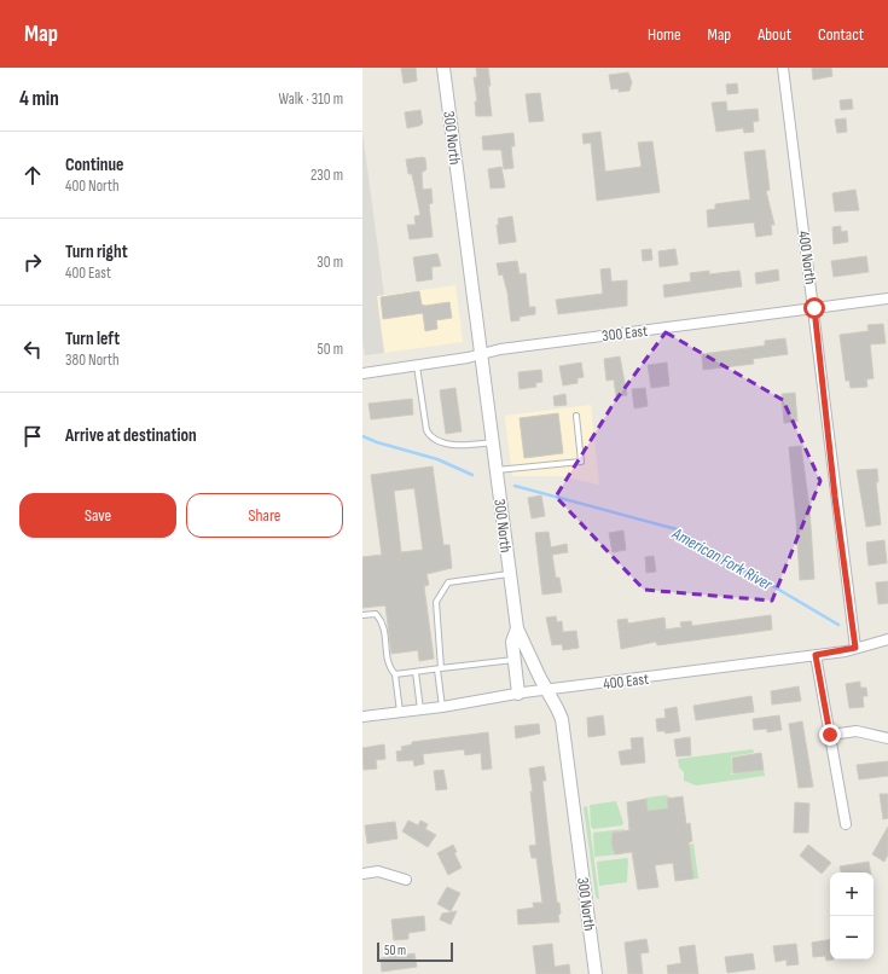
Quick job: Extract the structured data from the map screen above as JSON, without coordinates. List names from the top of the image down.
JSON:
{
  "streets": {
    "street": [
      "300 North",
      "400 North",
      "300 East",
      "400 East"
    ]
  },
  "crossings": [
    ["300 North", "300 East"],
    ["300 North", "400 East"],
    ["400 North", "300 East"],
    ["400 North", "400 East"]
  ],
  "water": ["American Fork River"],
  "scale_bar": "50 m",
  "page": {
    "header": "Map",
    "nav": [
      "Home",
      "Map",
      "About",
      "Contact"
    ],
    "heading": ["4 min", "Walk · 310 m"],
    "list": [
      ["Continue", "400 North", "230 m"],
      ["Turn right", "400 East", "30 m"],
      ["Turn left", "380 North", "50 m"],
      "Arrive at destination"
    ],
    "buttons": ["Save", "Share"],
    "map_buttons": ["+", "−"],
    "scale": "50 m"
  }
}
